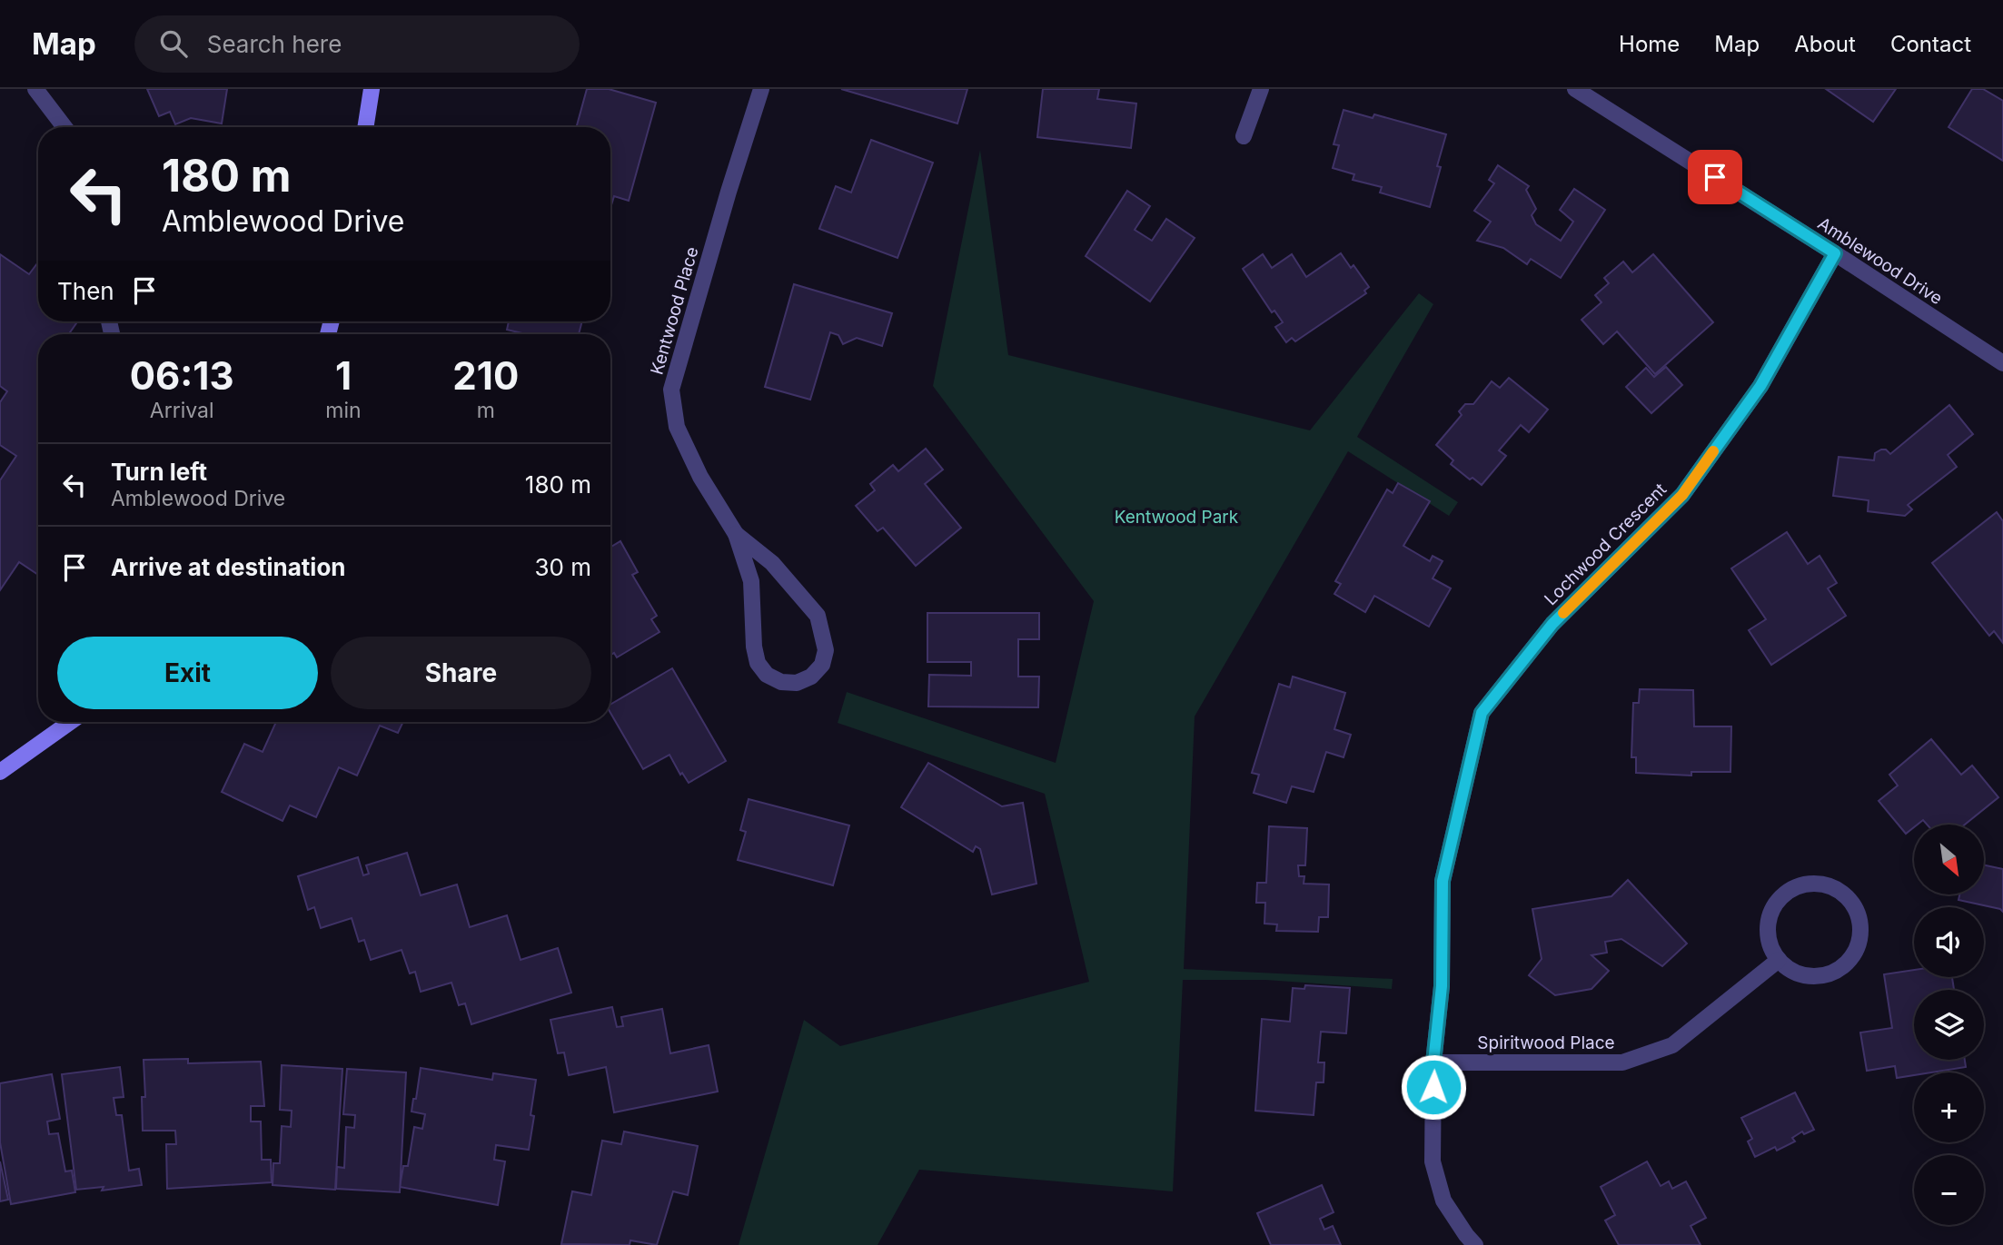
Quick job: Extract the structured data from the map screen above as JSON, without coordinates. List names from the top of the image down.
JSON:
{
  "streets": {
    "street": [
      "Amblewood Drive",
      "Kentwood Place",
      "Lochwood Crescent",
      "Spiritwood Place"
    ]
  },
  "crossings": [
    ["Amblewood Drive", "Lochwood Crescent"],
    ["Lochwood Crescent", "Spiritwood Place"]
  ],
  "parks": ["Kentwood Park"],
  "north": "bottom right",
  "page": {
    "header": "Map",
    "search": "Search here",
    "nav": [
      "Home",
      "Map",
      "About",
      "Contact"
    ],
    "turn": ["180 m", "Amblewood Drive"],
    "then": "Then",
    "eta": [
      "06:13",
      "Arrival",
      "1",
      "min",
      "210",
      "m"
    ],
    "list": [
      {
        "name": "Turn left",
        "note": "Amblewood Drive",
        "value": "180 m"
      },
      {
        "name": "Arrive at destination",
        "value": "30 m"
      }
    ],
    "buttons": ["Exit", "Share"],
    "map_buttons": ["+", "−"]
  }
}
